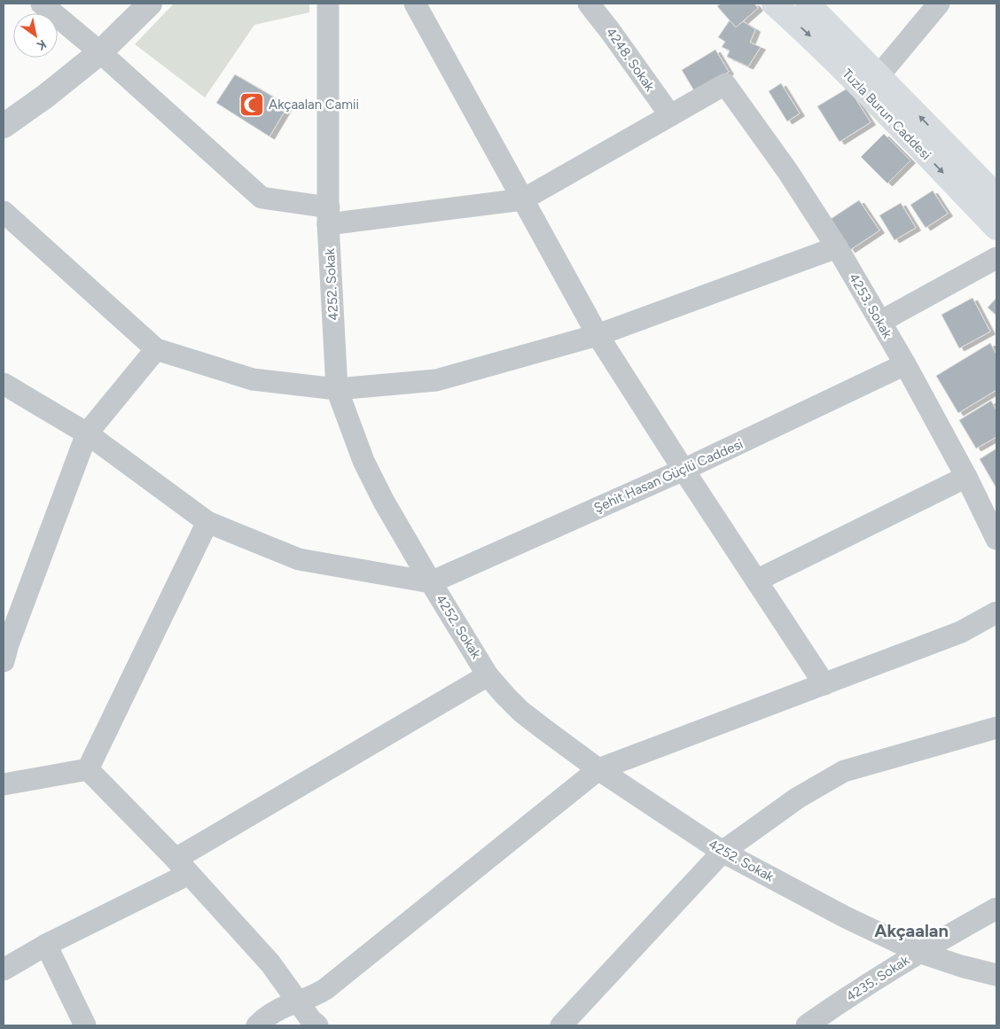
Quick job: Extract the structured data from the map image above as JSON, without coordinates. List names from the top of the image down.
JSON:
{
  "streets": {
    "main road": ["Tuzla Burun Caddesi"],
    "street": [
      "4248. Sokak",
      "4252. Sokak",
      "4253. Sokak",
      "Şehit Hasan Güçlü Caddesi",
      "4235. Sokak"
    ]
  },
  "crossings": [
    ["4248. Sokak", "4253. Sokak"],
    ["4252. Sokak", "Şehit Hasan Güçlü Caddesi"],
    ["4252. Sokak", "4235. Sokak"],
    ["4253. Sokak", "Şehit Hasan Güçlü Caddesi"]
  ],
  "districts": ["Akçaalan"],
  "places": {
    "mosque": ["Akçaalan Camii"]
  },
  "north": "bottom right"
}
